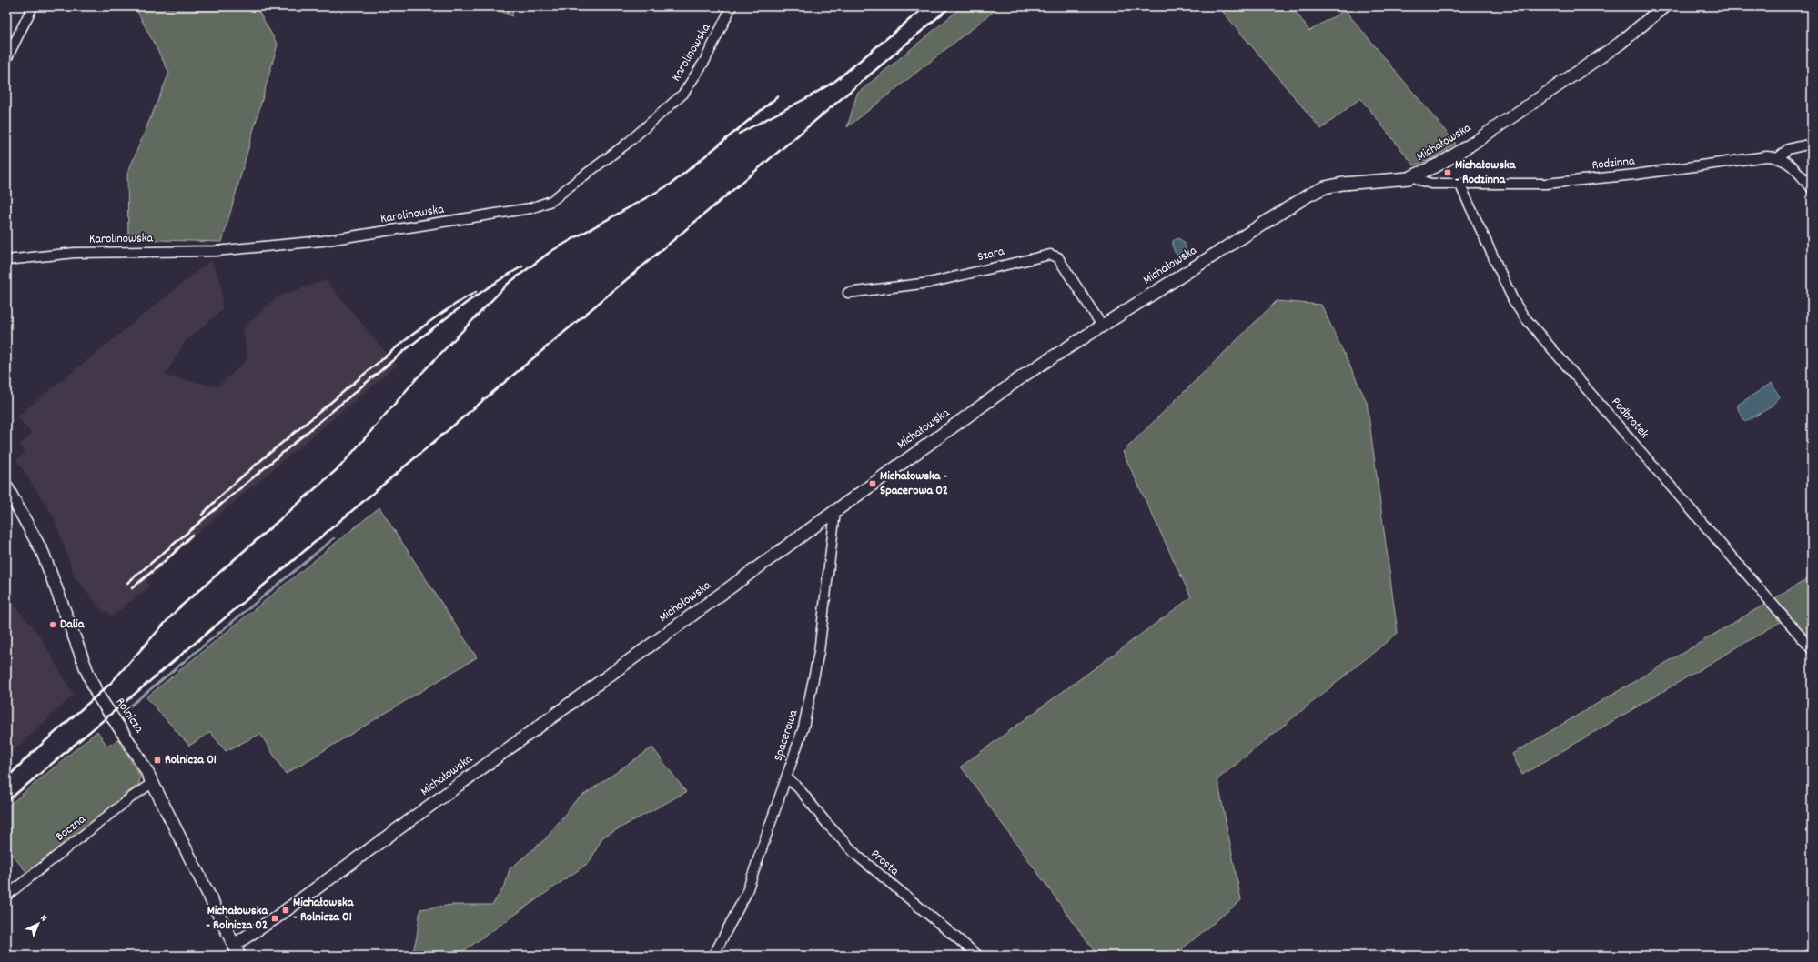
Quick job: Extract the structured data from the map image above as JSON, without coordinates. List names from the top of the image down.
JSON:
{
  "streets": {
    "street": [
      "Karolinowska",
      "Michałowska",
      "Rodzinna",
      "Szara",
      "Podbratek",
      "Rolnicza",
      "Spacerowa",
      "Boczna",
      "Prosta"
    ]
  },
  "crossings": [
    ["Michałowska", "Rodzinna"],
    ["Michałowska", "Szara"],
    ["Michałowska", "Rolnicza"],
    ["Michałowska", "Spacerowa"],
    ["Rodzinna", "Podbratek"],
    ["Rolnicza", "Boczna"],
    ["Spacerowa", "Prosta"]
  ],
  "places": {
    "transit": [
      "Michałowska - Rodzinna",
      "Michałowska - Spacerowa 02",
      "Rolnicza 01",
      "Michałowska - Rolnicza 01",
      "Michałowska - Rolnicza 02"
    ],
    "other": ["Dalia"]
  },
  "north": "top right"
}
